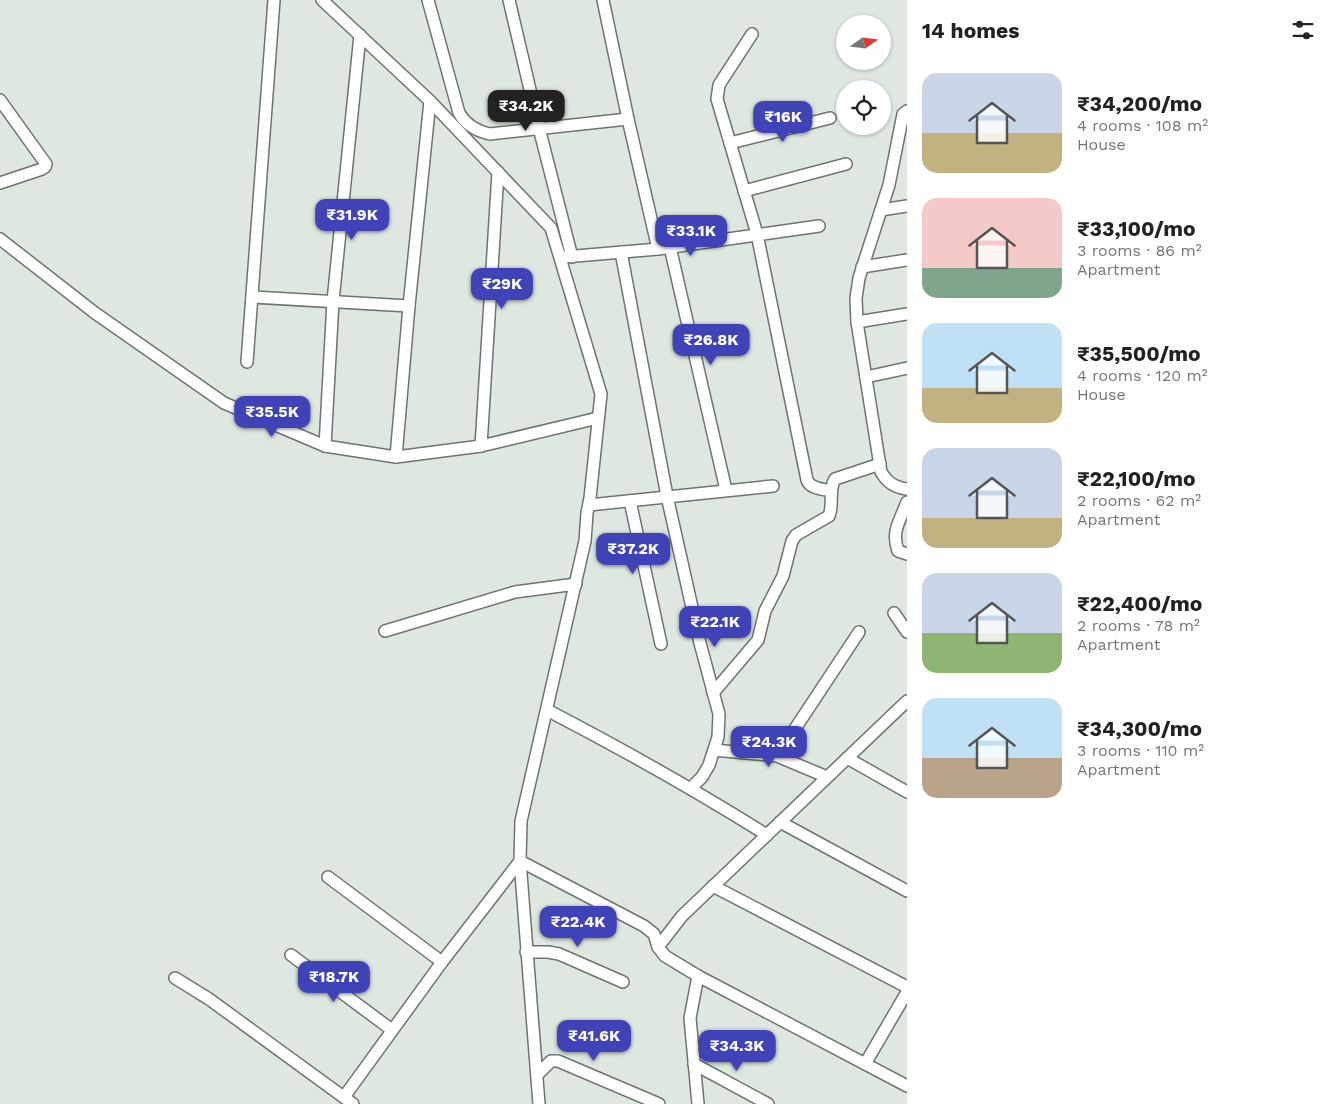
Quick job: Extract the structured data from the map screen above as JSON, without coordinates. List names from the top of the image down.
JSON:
{
  "north": "right",
  "page": {
    "heading": "14 homes",
    "list": [
      {
        "name": "₹34,200/mo",
        "note": "4 rooms · 108 m² · House"
      },
      {
        "name": "₹33,100/mo",
        "note": "3 rooms · 86 m² · Apartment"
      },
      {
        "name": "₹35,500/mo",
        "note": "4 rooms · 120 m² · House"
      },
      {
        "name": "₹22,100/mo",
        "note": "2 rooms · 62 m² · Apartment"
      },
      {
        "name": "₹22,400/mo",
        "note": "2 rooms · 78 m² · Apartment"
      },
      {
        "name": "₹34,300/mo",
        "note": "3 rooms · 110 m² · Apartment"
      }
    ],
    "price": [
      "₹34.2K",
      "₹16K",
      "₹31.9K",
      "₹33.1K",
      "₹29K",
      "₹26.8K",
      "₹35.5K",
      "₹37.2K",
      "₹22.1K",
      "₹24.3K",
      "₹22.4K",
      "₹18.7K",
      "₹41.6K",
      "₹34.3K"
    ]
  }
}
